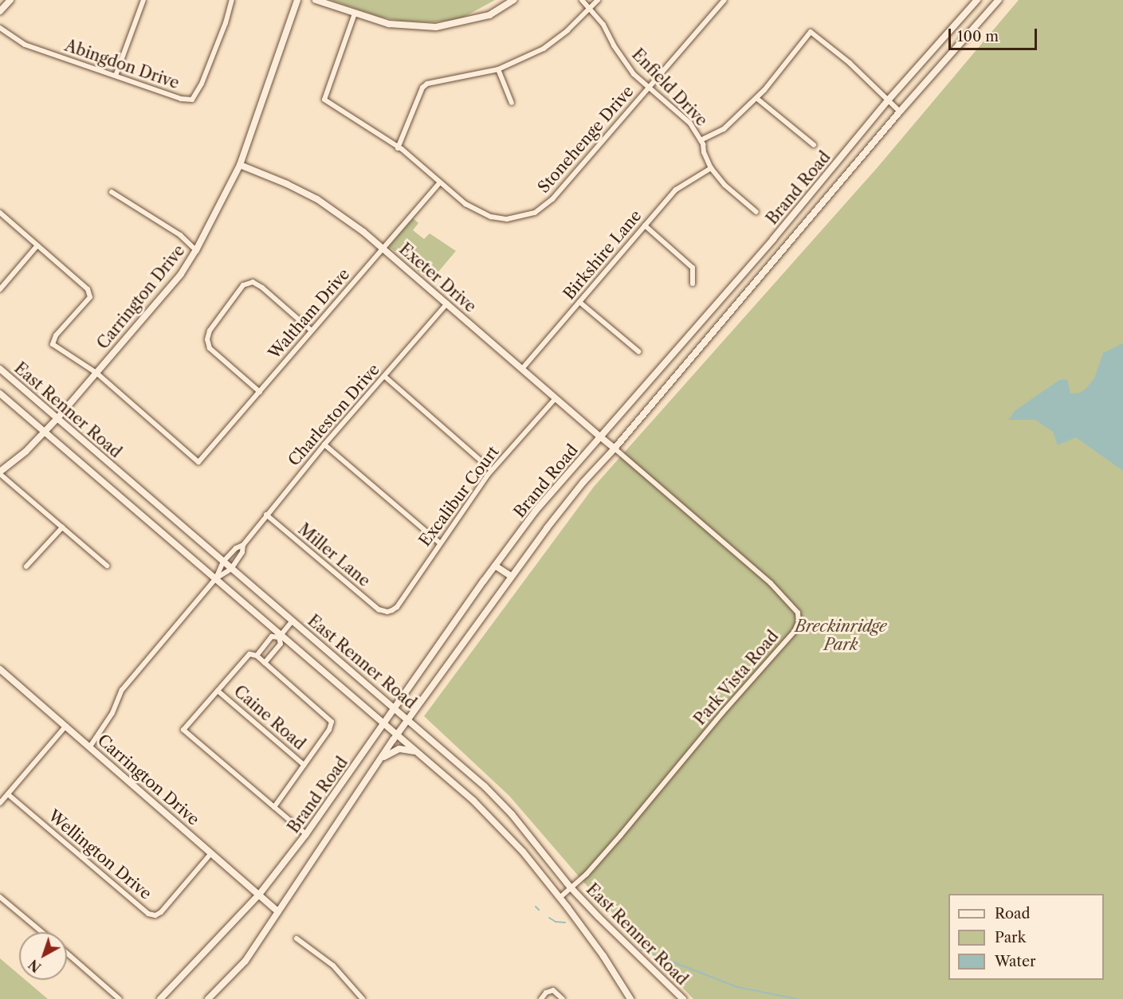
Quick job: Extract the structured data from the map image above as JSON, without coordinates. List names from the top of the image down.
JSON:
{
  "streets": {
    "main road": ["Brand Road", "East Renner Road"],
    "street": [
      "Abingdon Drive",
      "Enfield Drive",
      "Stonehenge Drive",
      "Birkshire Lane",
      "Exeter Drive",
      "Carrington Drive",
      "Waltham Drive",
      "Charleston Drive",
      "Excalibur Court",
      "Miller Lane",
      "Park Vista Road",
      "Caine Road",
      "Wellington Drive"
    ]
  },
  "crossings": [
    ["Enfield Drive", "Stonehenge Drive"],
    ["Enfield Drive", "Birkshire Lane"],
    ["Stonehenge Drive", "Waltham Drive"],
    ["Brand Road", "Exeter Drive"],
    ["Brand Road", "Carrington Drive"],
    ["Brand Road", "East Renner Road"],
    ["Brand Road", "Park Vista Road"],
    ["Birkshire Lane", "Exeter Drive"],
    ["Exeter Drive", "Carrington Drive"],
    ["Exeter Drive", "Waltham Drive"],
    ["Exeter Drive", "Charleston Drive"],
    ["Exeter Drive", "Excalibur Court"],
    ["Carrington Drive", "Waltham Drive"],
    ["Carrington Drive", "East Renner Road"],
    ["Carrington Drive", "Charleston Drive"],
    ["Carrington Drive", "Wellington Drive"],
    ["East Renner Road", "Charleston Drive"],
    ["East Renner Road", "Park Vista Road"],
    ["Charleston Drive", "Miller Lane"],
    ["Excalibur Court", "Miller Lane"]
  ],
  "parks": ["Breckinridge Park"],
  "legend": ["Road", "Park", "Water"],
  "scale_bar": "100 m",
  "north": "bottom left"
}
